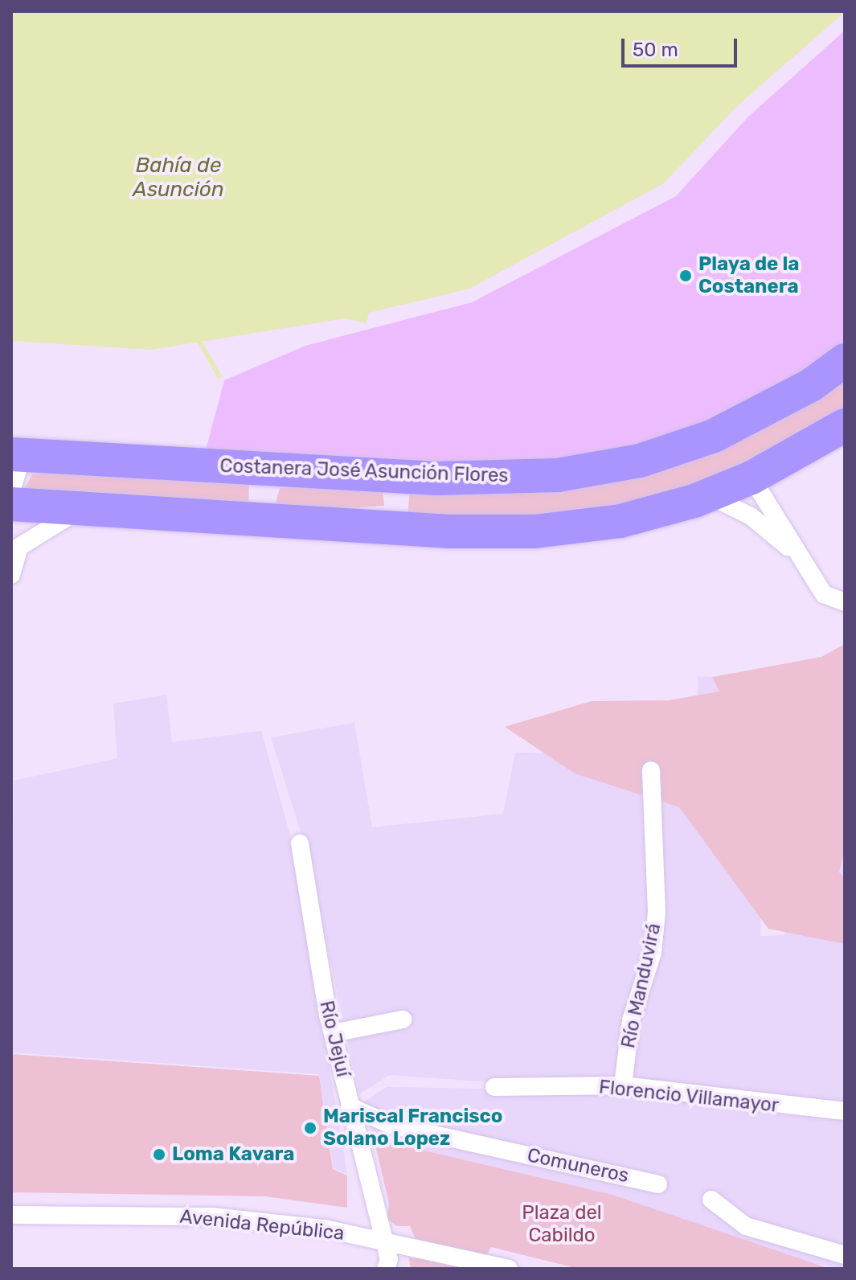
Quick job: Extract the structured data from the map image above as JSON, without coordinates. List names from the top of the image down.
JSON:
{
  "streets": {
    "highway": ["Costanera José Asunción Flores"],
    "street": [
      "Río Manduvirá",
      "Río Jejuí",
      "Florencio Villamayor",
      "Comuneros",
      "Avenida República"
    ]
  },
  "crossings": [
    ["Río Manduvirá", "Florencio Villamayor"],
    ["Río Jejuí", "Comuneros"],
    ["Río Jejuí", "Avenida República"]
  ],
  "water": ["Bahía de Asunción"],
  "parks": ["Plaza del Cabildo"],
  "places": ["Playa de la Costanera", "Mariscal Francisco Solano Lopez", "Loma Kavara"],
  "scale_bar": "50 m"
}
